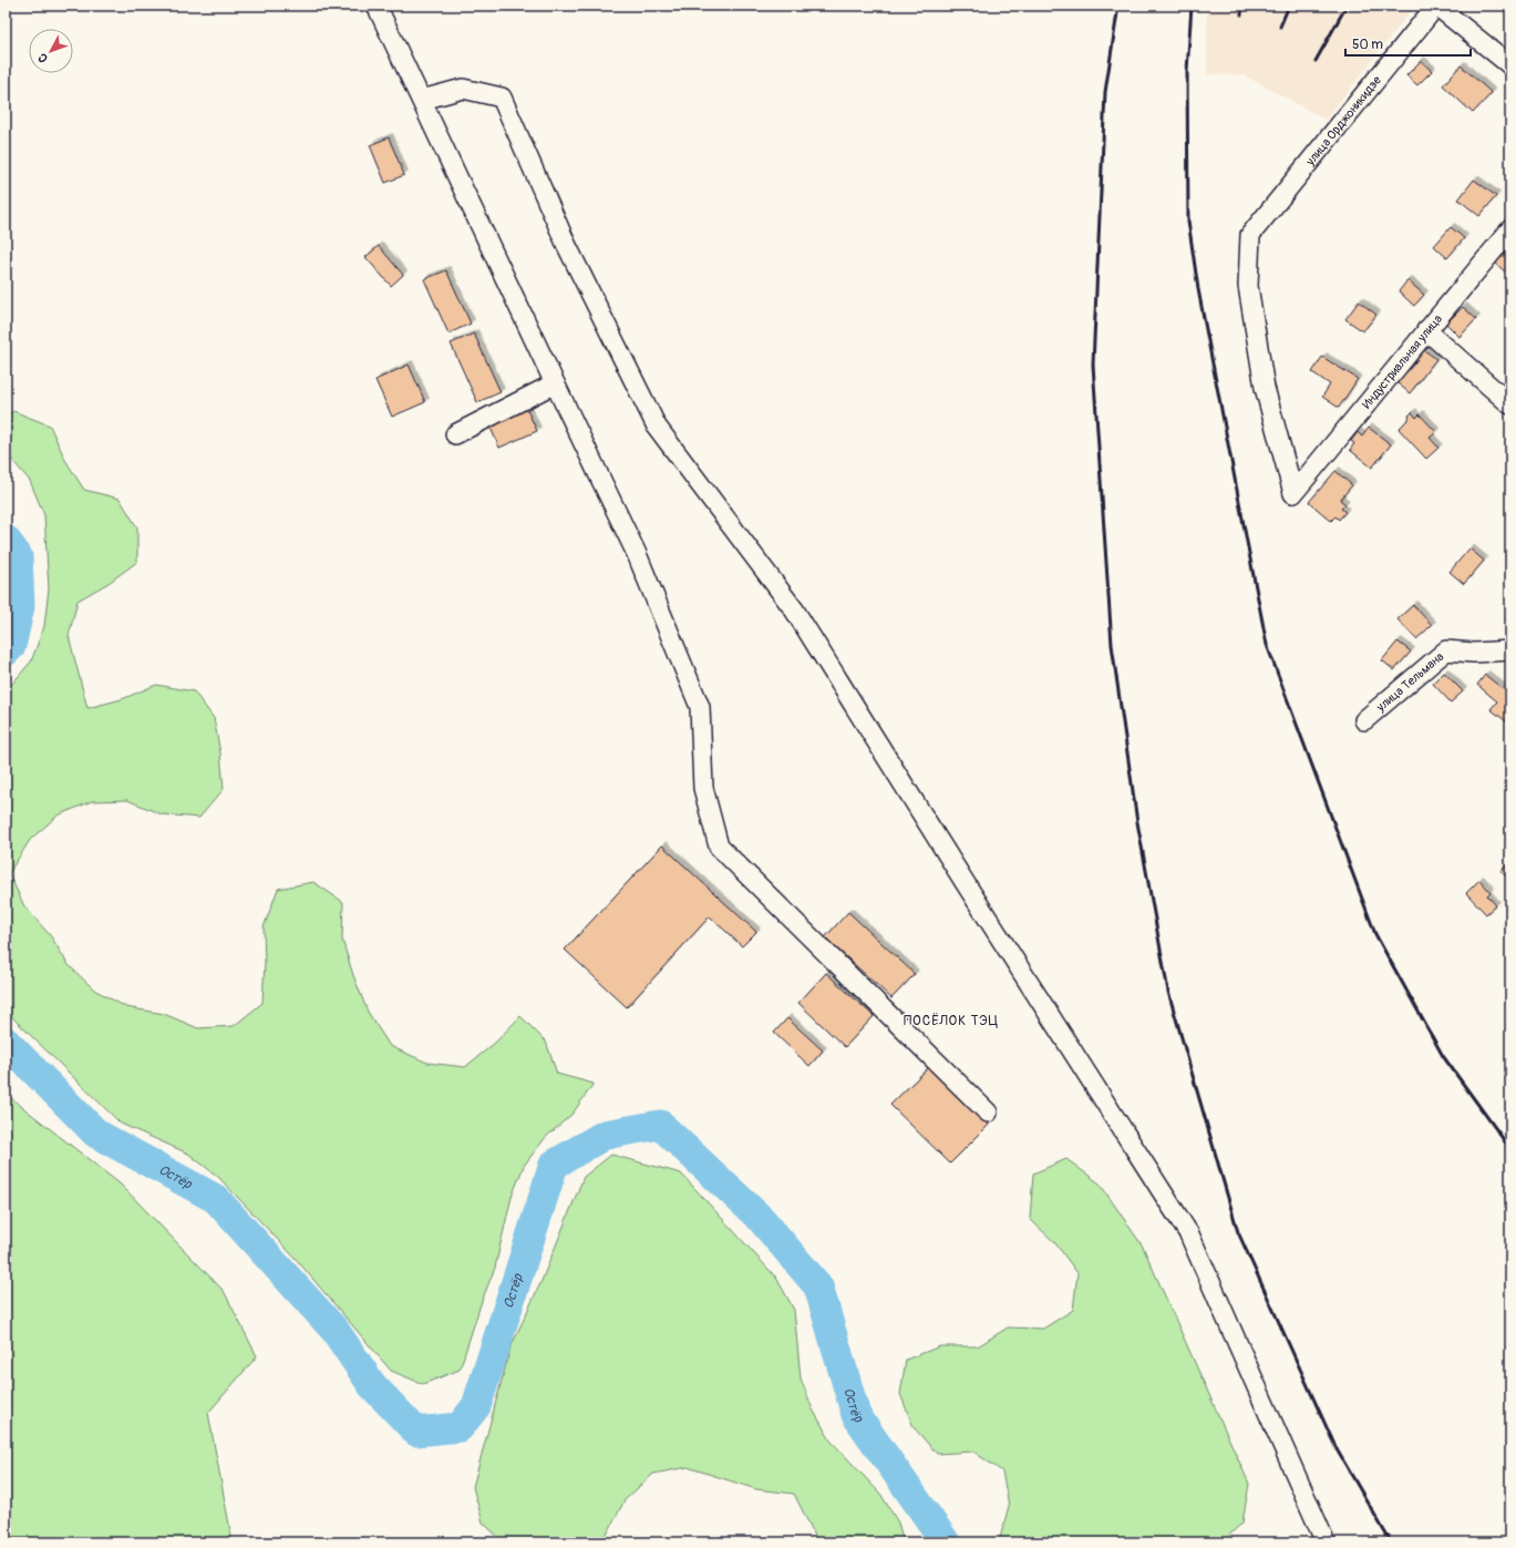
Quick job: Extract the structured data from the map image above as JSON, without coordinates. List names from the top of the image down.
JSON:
{
  "streets": {
    "street": ["улица Орджоникидзе", "Индустриальная улица", "улица Тельмана"]
  },
  "crossings": [
    ["улица Орджоникидзе", "Индустриальная улица"]
  ],
  "districts": ["ПОСЁЛОК ТЭЦ"],
  "water": ["Остёр"],
  "scale_bar": "50 m",
  "north": "bottom left"
}
